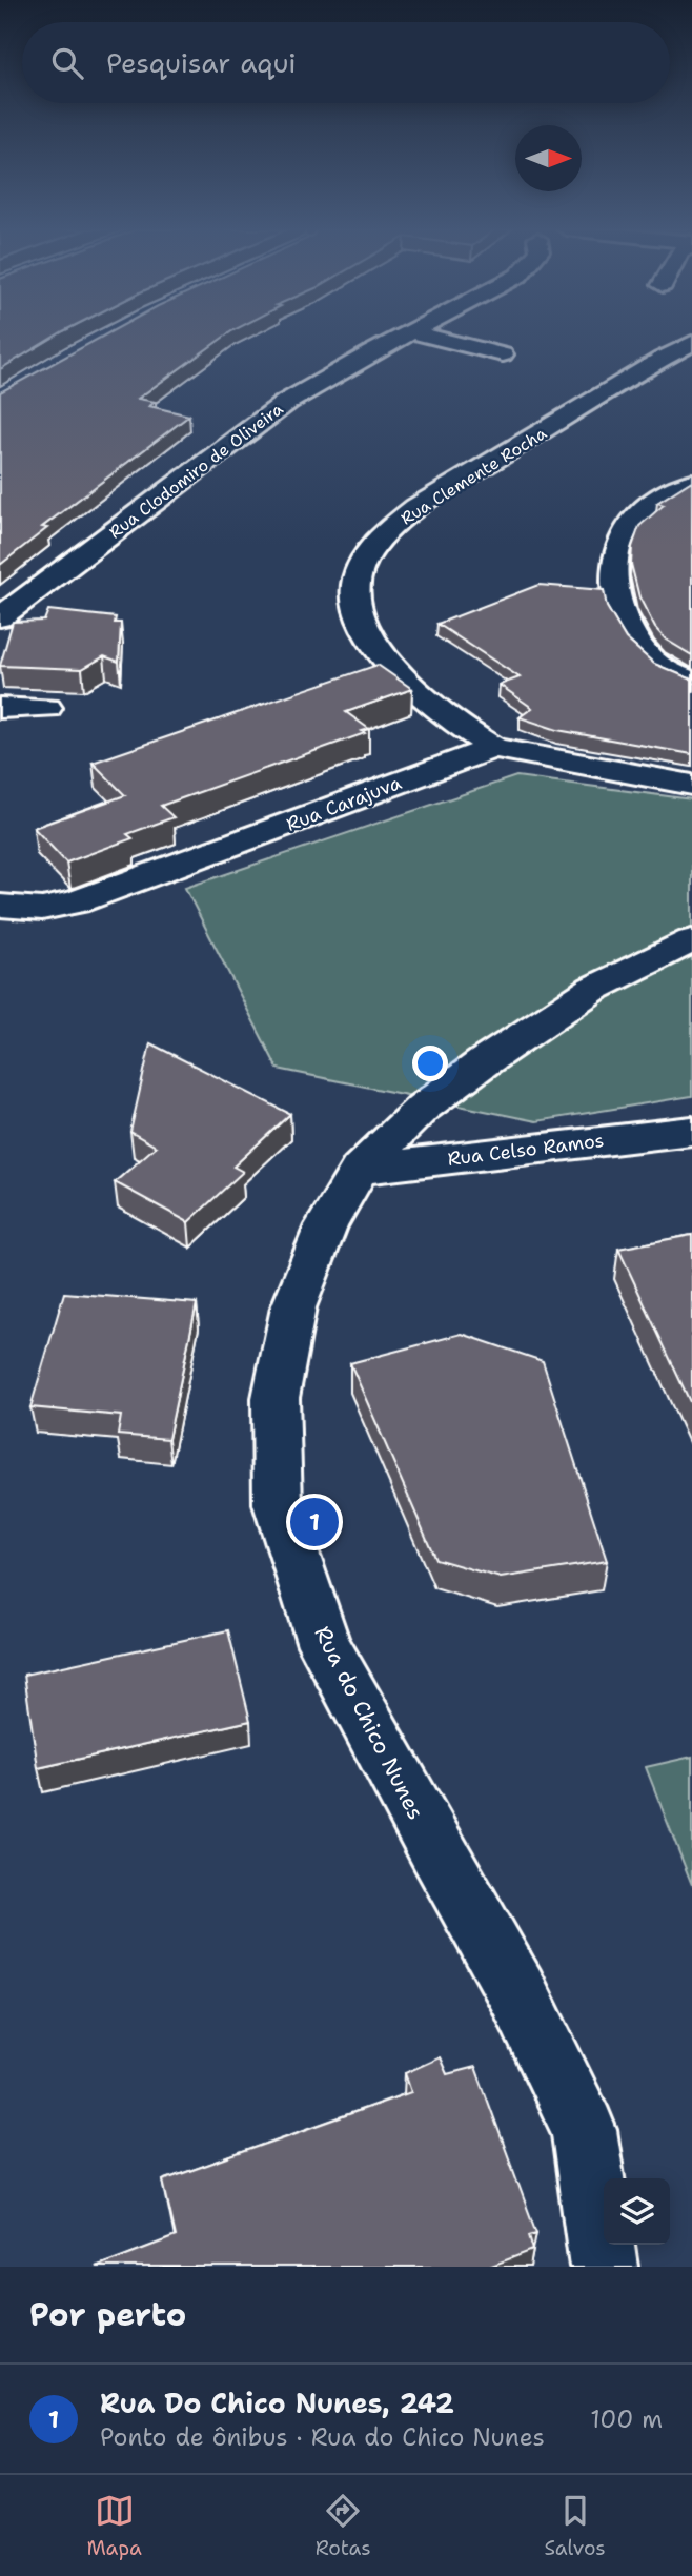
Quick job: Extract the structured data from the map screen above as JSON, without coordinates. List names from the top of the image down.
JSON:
{
  "streets": {
    "street": [
      "Rua Clodomiro de Oliveira",
      "Rua Clemente Rocha",
      "Rua Carajuva",
      "Rua Celso Ramos",
      "Rua do Chico Nunes"
    ]
  },
  "crossings": [
    ["Rua Clemente Rocha", "Rua Carajuva"],
    ["Rua Celso Ramos", "Rua do Chico Nunes"]
  ],
  "north": "right",
  "page": {
    "search": "Pesquisar aqui",
    "pins": "1",
    "heading": "Por perto",
    "list": [
      {
        "mark": "1",
        "name": "Rua Do Chico Nunes, 242",
        "note": "Ponto de ônibus · Rua do Chico Nunes",
        "value": "100 m"
      }
    ],
    "nav": ["Mapa", "Rotas", "Salvos"]
  }
}
